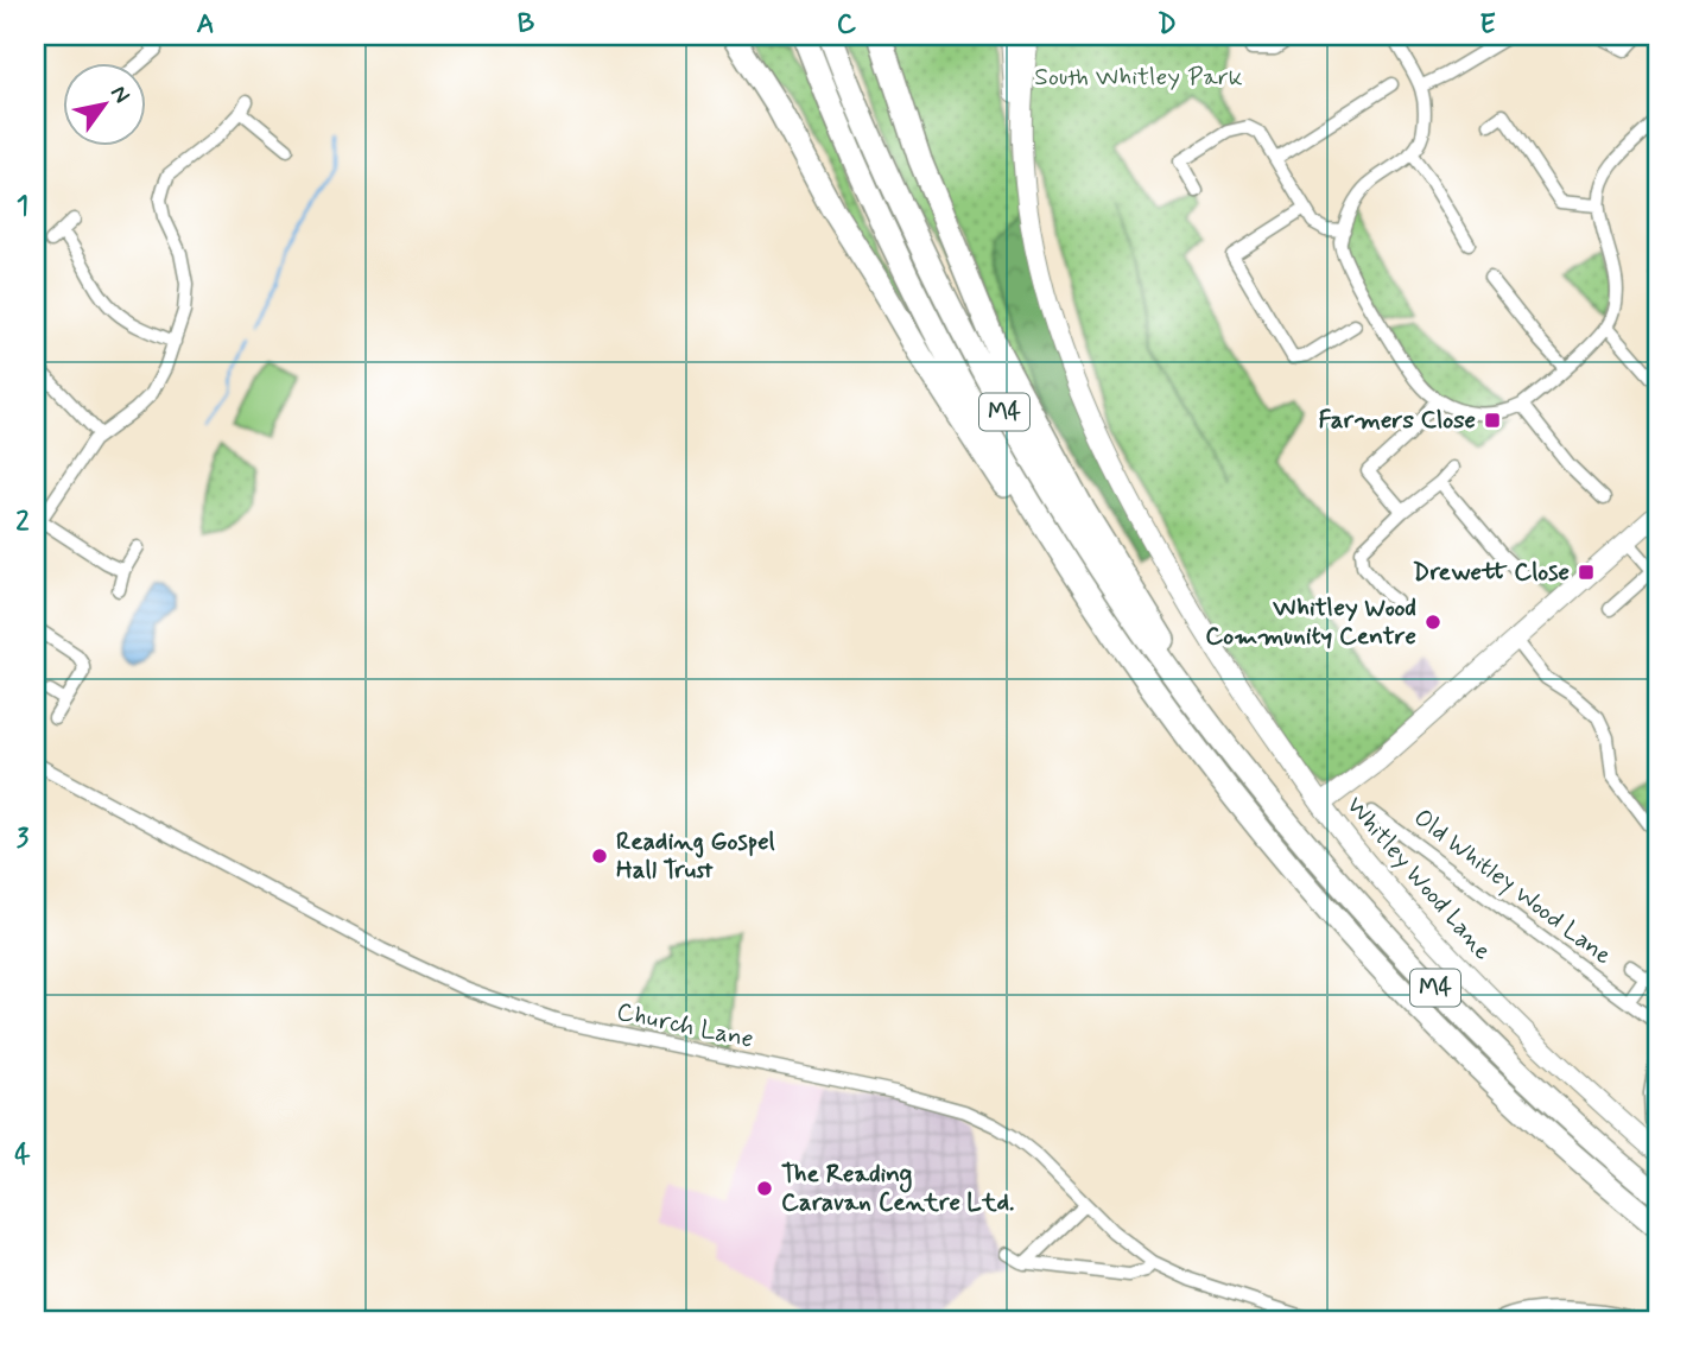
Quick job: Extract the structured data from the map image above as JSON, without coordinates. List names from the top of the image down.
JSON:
{
  "streets": {
    "highway": ["M4"],
    "main road": ["Whitley Wood Lane"],
    "street": ["Old Whitley Wood Lane", "Church Lane"]
  },
  "parks": ["South Whitley Park"],
  "places": {
    "transit": ["Farmers Close", "Drewett Close"],
    "other": ["Whitley Wood Community Centre", "Reading Gospel Hall Trust", "The Reading Caravan Centre Ltd."]
  },
  "north": "top right",
  "grid": {
    "columns": [
      "A",
      "B",
      "C",
      "D",
      "E"
    ],
    "rows": [
      "1",
      "2",
      "3",
      "4"
    ]
  }
}
